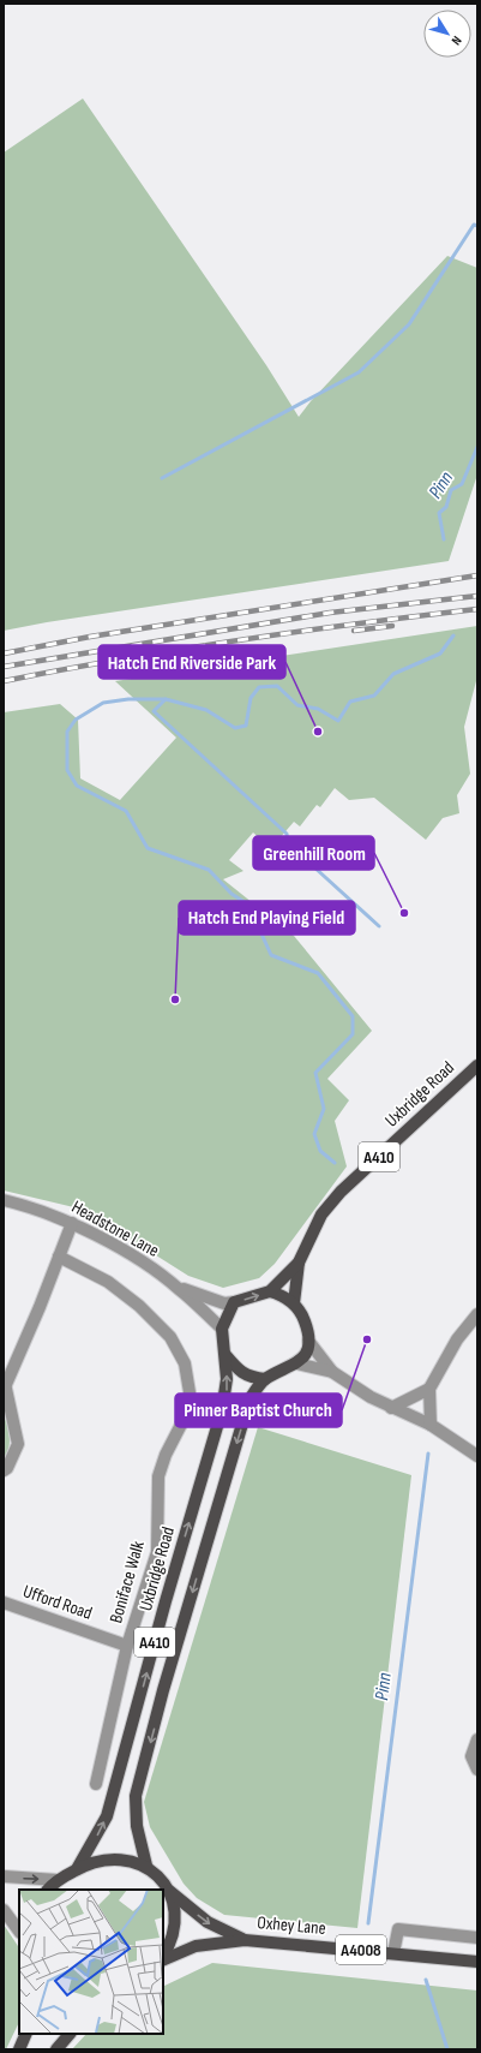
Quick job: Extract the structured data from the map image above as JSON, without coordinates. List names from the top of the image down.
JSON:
{
  "streets": {
    "main road": [
      "Uxbridge Road",
      "A410",
      "Oxhey Lane",
      "A4008"
    ],
    "street": ["Headstone Lane", "Boniface Walk", "Ufford Road"]
  },
  "crossings": [
    ["Uxbridge Road", "A410"],
    ["Uxbridge Road", "Headstone Lane"],
    ["A410", "Headstone Lane"],
    ["A410", "Oxhey Lane"],
    ["Boniface Walk", "Ufford Road"]
  ],
  "water": ["Pinn"],
  "places": [
    "Hatch End Riverside Park",
    "Greenhill Room",
    "Hatch End Playing Field",
    "Pinner Baptist Church"
  ],
  "north": "bottom right"
}
